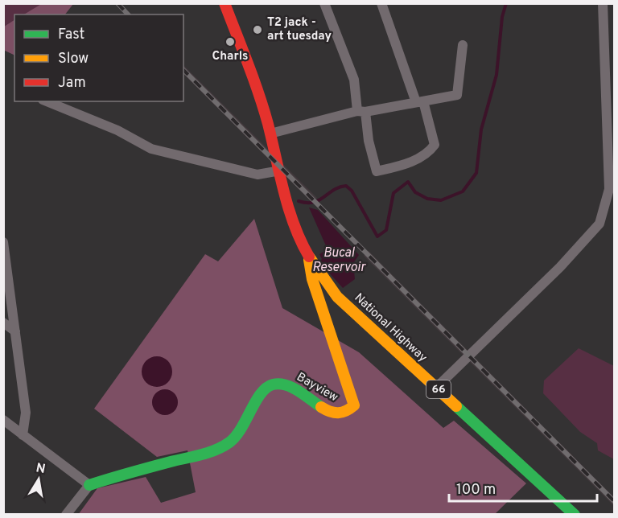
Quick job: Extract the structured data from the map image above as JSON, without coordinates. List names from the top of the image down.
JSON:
{
  "streets": {
    "main road": ["National Highway", "Bayview", "66"]
  },
  "crossings": [
    ["National Highway", "Bayview"]
  ],
  "water": ["Bucal Reservoir"],
  "places": ["T2 jack - art tuesday", "Charls"],
  "legend": ["Fast", "Slow", "Jam"],
  "scale_bar": "100 m",
  "north": "top"
}
